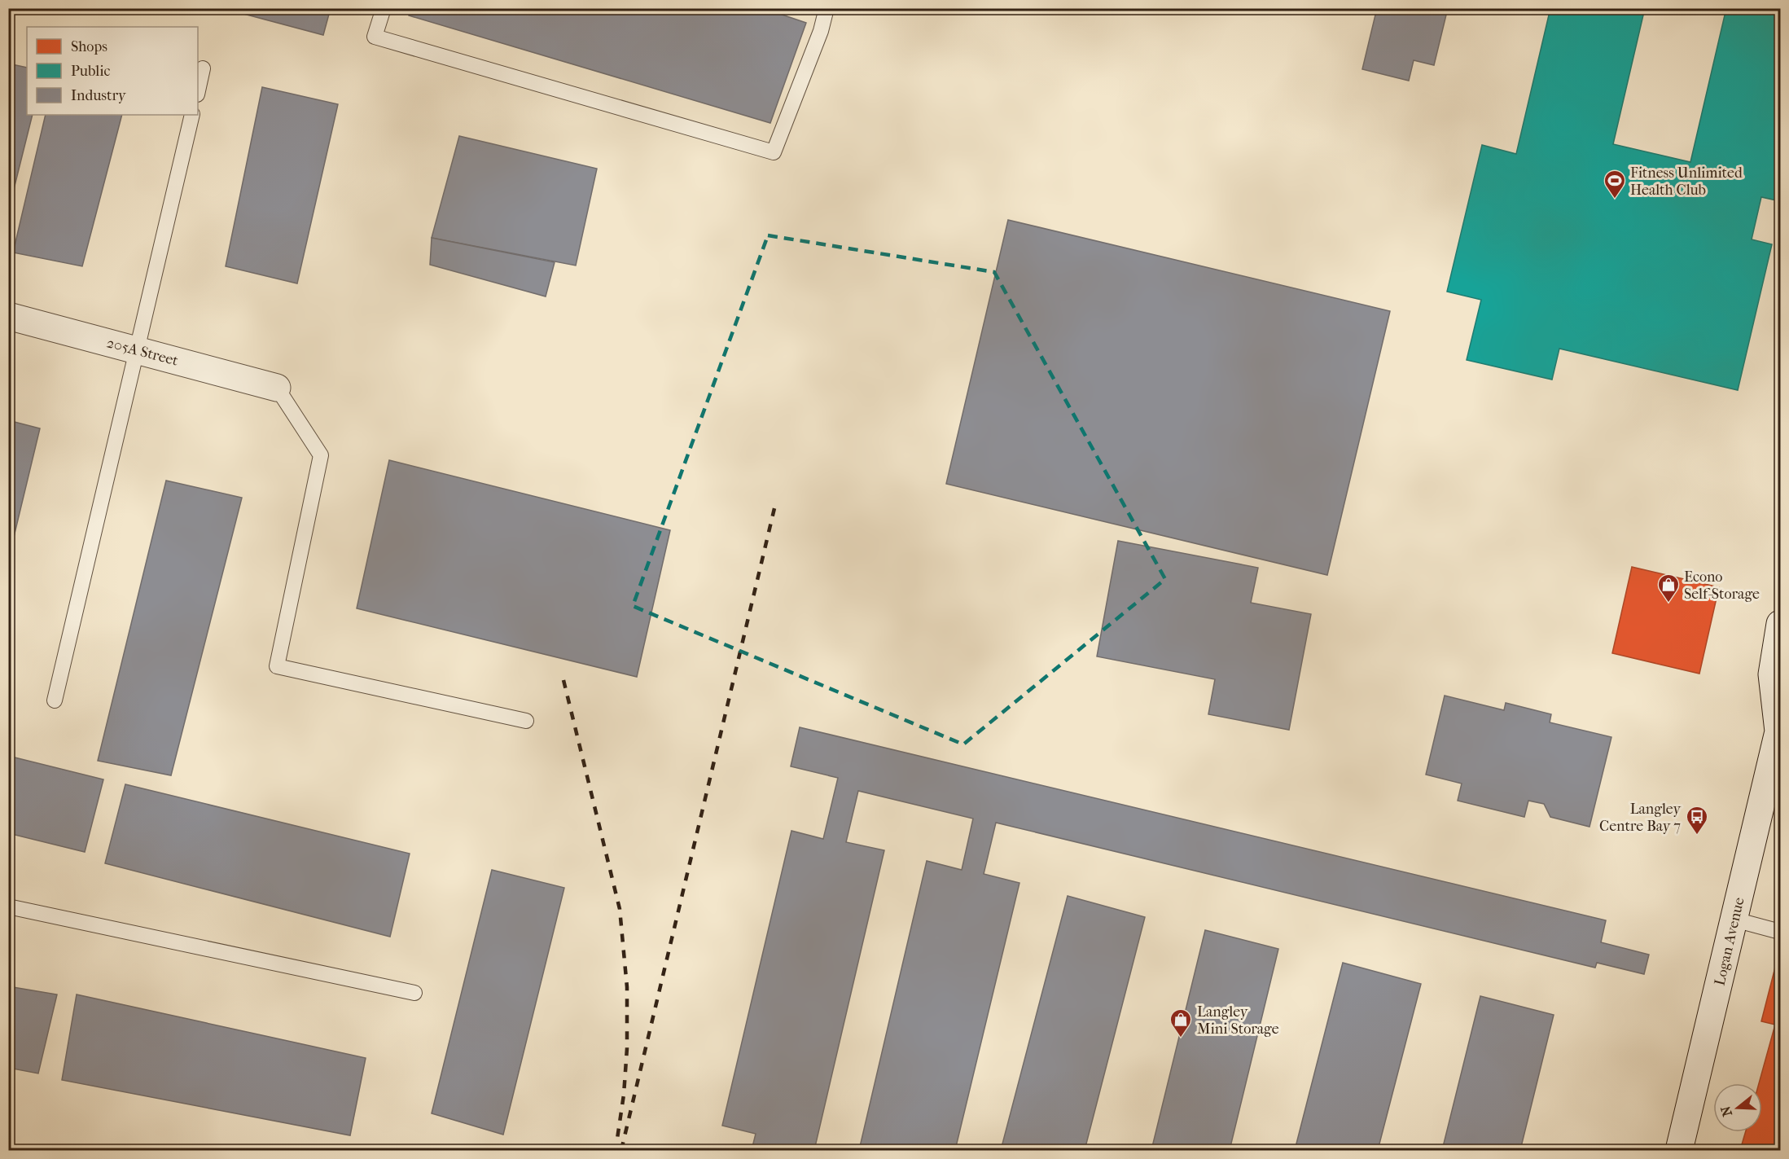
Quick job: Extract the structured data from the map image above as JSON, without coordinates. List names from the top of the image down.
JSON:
{
  "streets": {
    "main road": ["205A Street", "Logan Avenue"]
  },
  "places": {
    "sports": ["Fitness Unlimited Health Club"],
    "shop": ["Econo Self-Storage", "Langley Mini Storage"],
    "bus stop": ["Langley Centre Bay 7"]
  },
  "legend": ["Shops", "Public", "Industry"],
  "north": "left"
}
